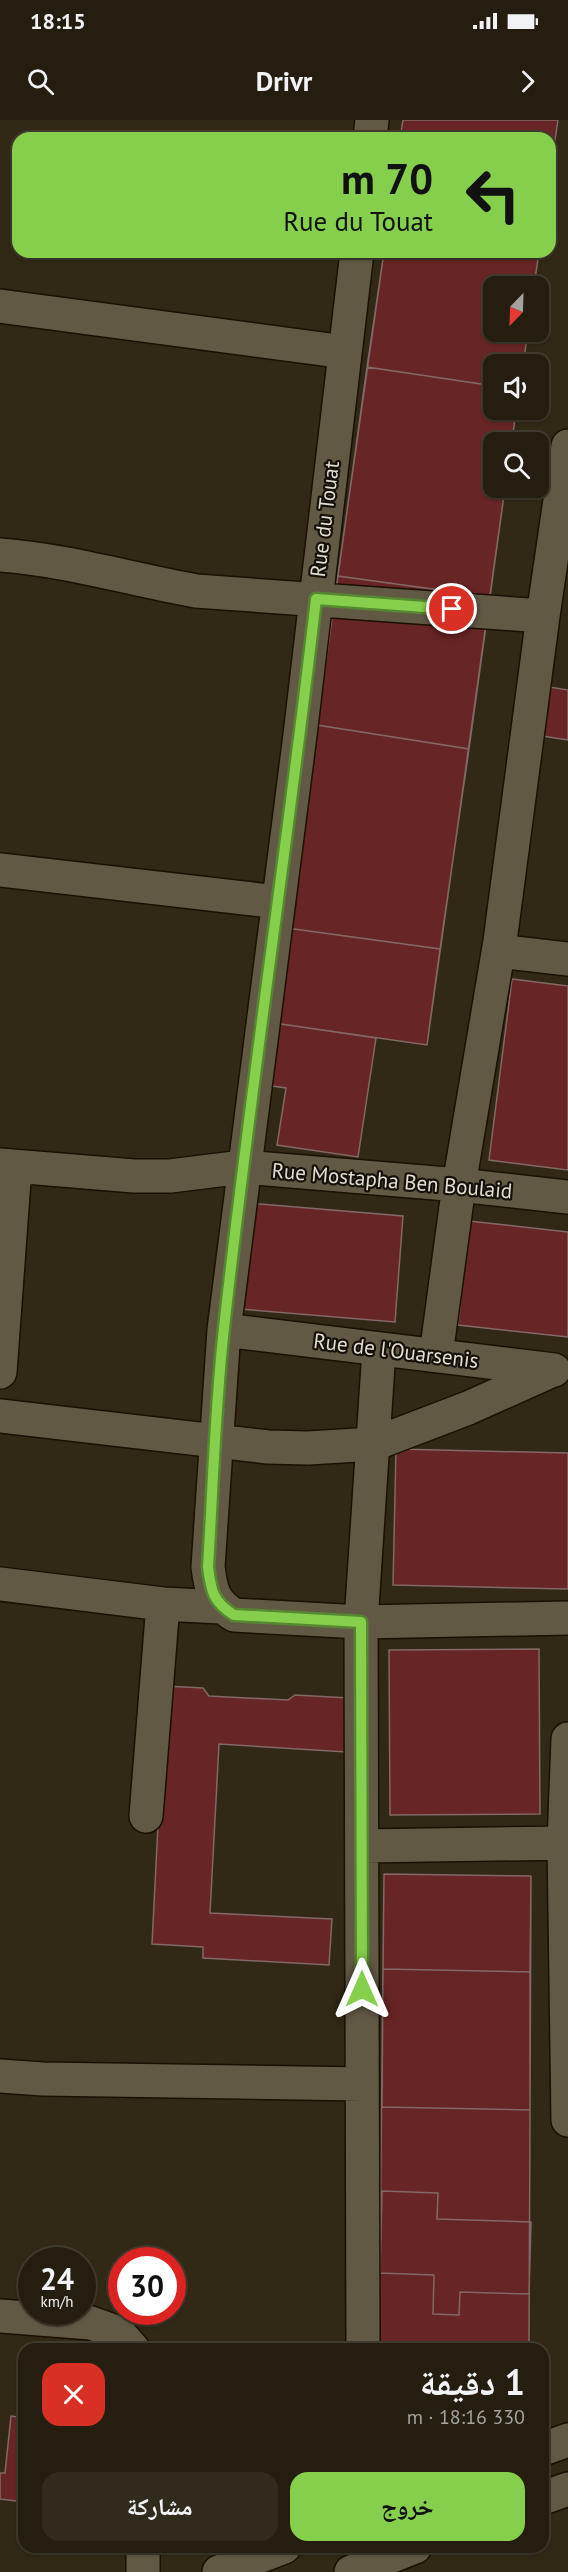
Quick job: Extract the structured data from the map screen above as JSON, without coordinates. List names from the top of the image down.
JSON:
{
  "streets": {
    "street": ["Rue du Touat", "Rue Mostapha Ben Boulaid", "Rue de l'Ouarsenis"]
  },
  "crossings": [
    ["Rue du Touat", "Rue Mostapha Ben Boulaid"],
    ["Rue du Touat", "Rue de l'Ouarsenis"]
  ],
  "north": "bottom left",
  "page": {
    "status": "18:15",
    "header": "Drivr",
    "turn": ["70 m", "Rue du Touat"],
    "speed": "24 km/h",
    "limit": "30",
    "heading": ["1 دقيقة", "330 m · 18:16"],
    "buttons": ["خروج", "مشاركة"]
  }
}
